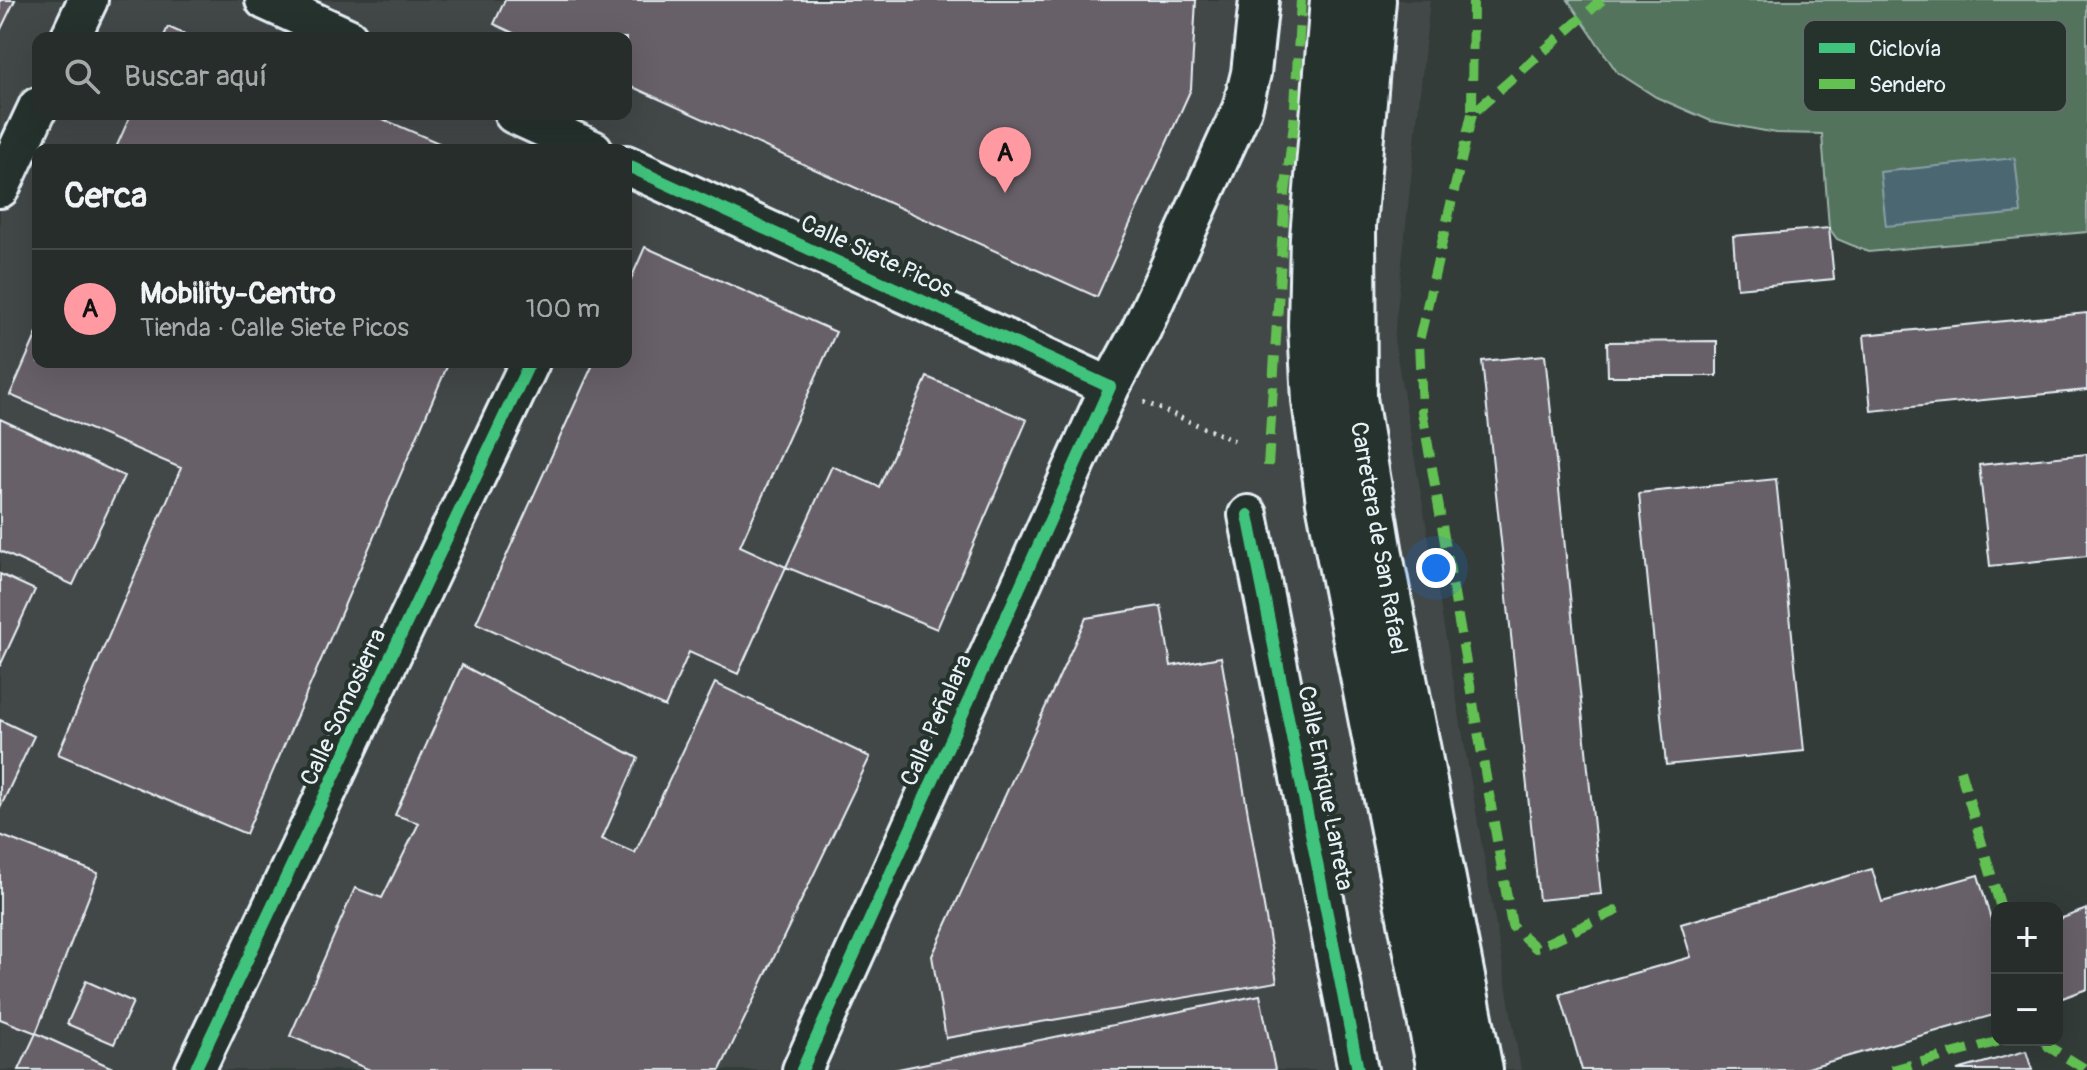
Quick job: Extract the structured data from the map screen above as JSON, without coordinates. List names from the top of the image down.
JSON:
{
  "streets": {
    "main road": ["Carretera de San Rafael"],
    "street": [
      "Calle Siete Picos",
      "Calle Somosierra",
      "Calle Peñalara",
      "Calle Enrique Larreta"
    ]
  },
  "crossings": [
    ["Calle Siete Picos", "Calle Peñalara"]
  ],
  "legend": ["Ciclovía", "Sendero"],
  "page": {
    "search": "Buscar aquí",
    "pins": "A",
    "heading": "Cerca",
    "list": [
      {
        "mark": "A",
        "name": "Mobility-Centro",
        "note": "Tienda · Calle Siete Picos",
        "value": "100 m"
      }
    ],
    "map_buttons": ["+", "−"]
  }
}
